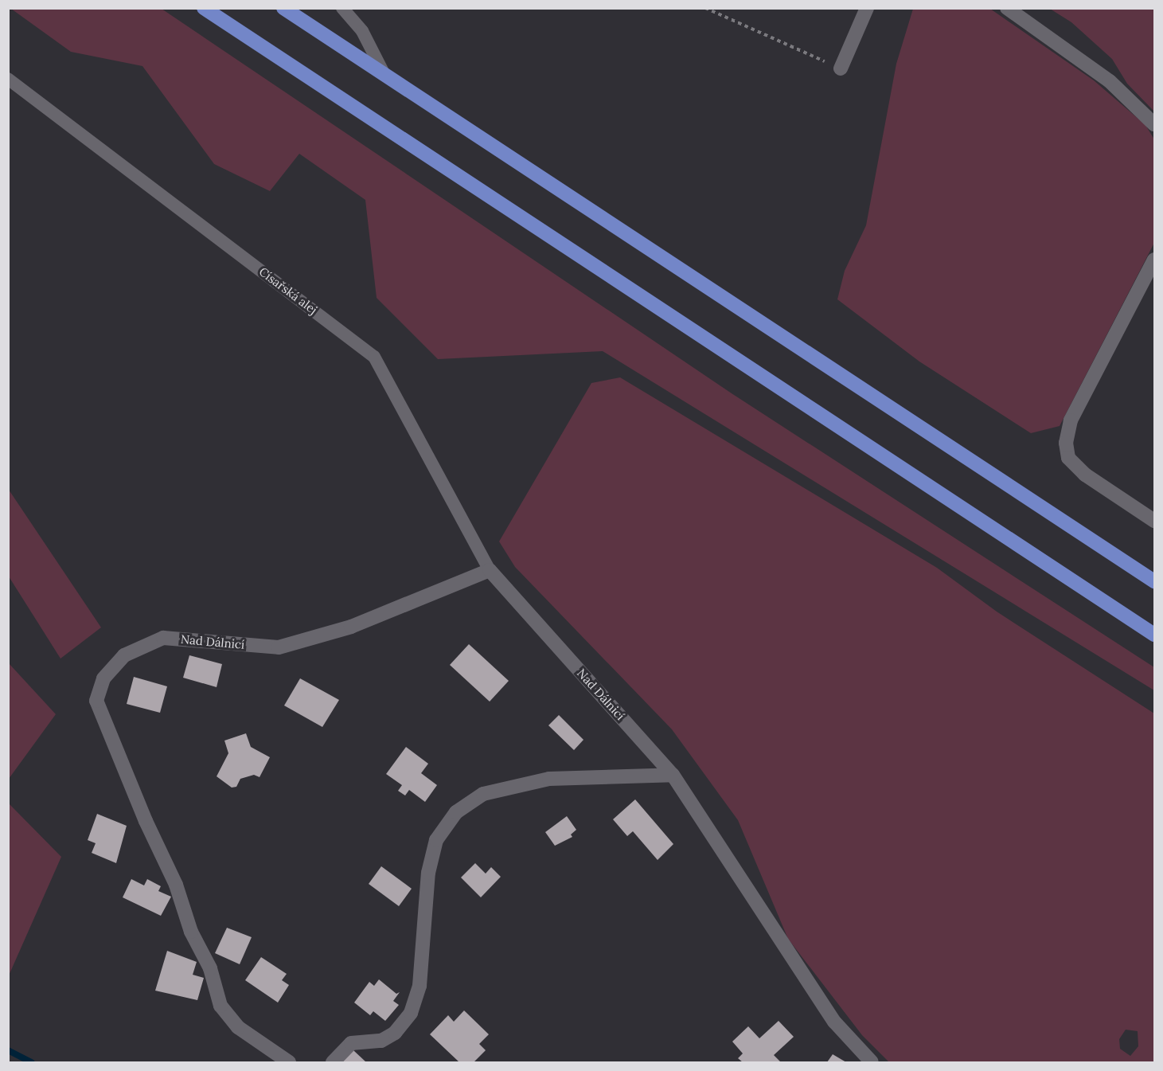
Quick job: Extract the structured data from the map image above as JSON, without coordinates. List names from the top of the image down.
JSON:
{
  "streets": {
    "street": ["Nad Dálnicí"],
    "lane": ["Císařská alej"]
  },
  "crossings": [
    ["Císařská alej", "Nad Dálnicí"]
  ]
}
